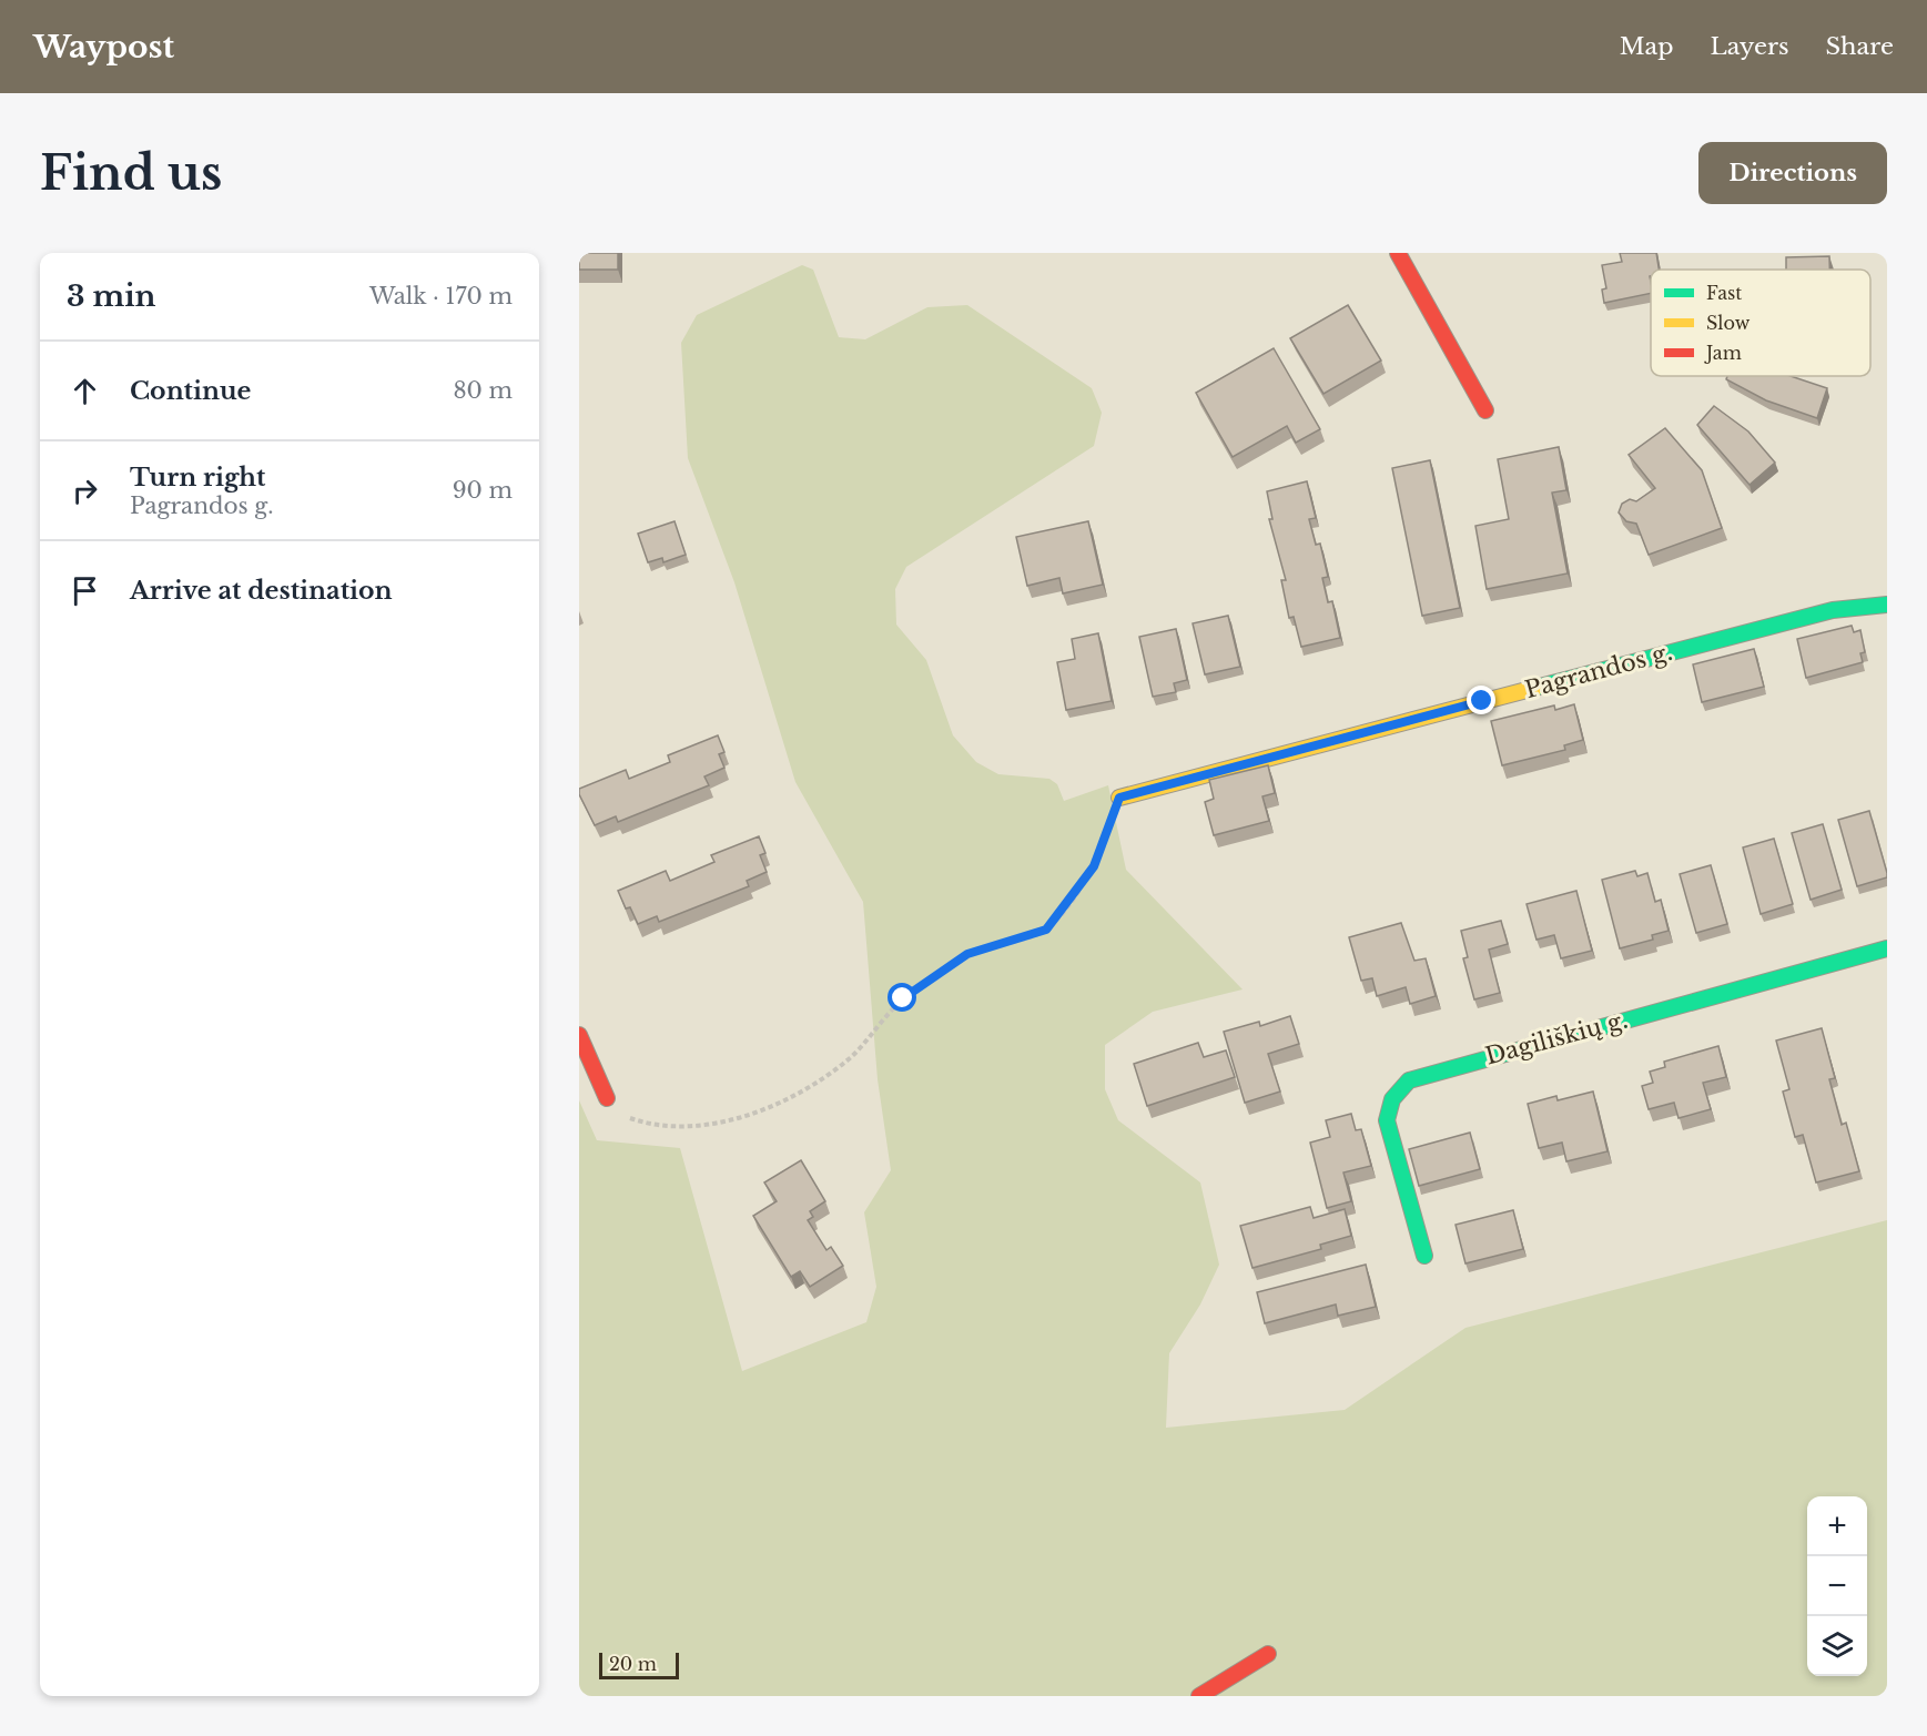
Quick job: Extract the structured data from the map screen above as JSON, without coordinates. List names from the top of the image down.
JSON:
{
  "streets": {
    "street": ["Pagrandos g.", "Dagiliškių g."]
  },
  "legend": ["Fast", "Slow", "Jam"],
  "scale_bar": "20 m",
  "page": {
    "header": "Waypost",
    "nav": ["Map", "Layers", "Share"],
    "buttons": "Directions",
    "title": "Find us",
    "heading": ["3 min", "Walk · 170 m"],
    "list": [
      ["Continue", "80 m"],
      ["Turn right", "Pagrandos g.", "90 m"],
      "Arrive at destination"
    ],
    "map_buttons": ["+", "−"],
    "scale": "20 m"
  }
}
